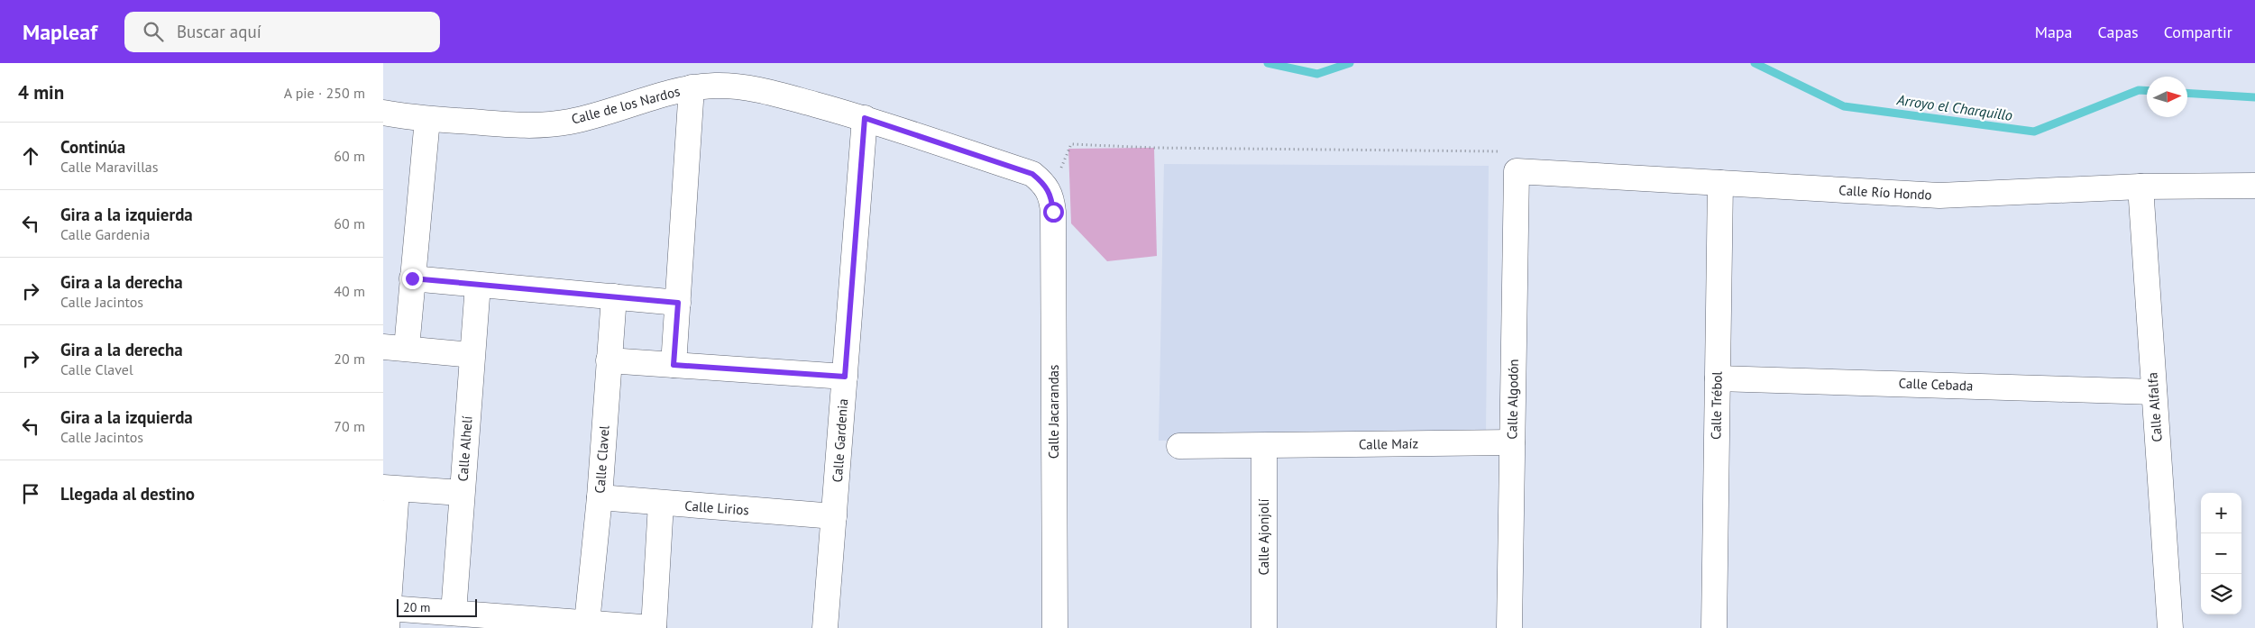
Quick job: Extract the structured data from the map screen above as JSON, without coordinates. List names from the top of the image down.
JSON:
{
  "streets": {
    "street": [
      "Calle de los Nardos",
      "Calle Río Hondo",
      "Calle Cebada",
      "Calle Algodón",
      "Calle Trébol",
      "Calle Alfalfa",
      "Calle Jacarandas",
      "Calle Gardenia",
      "Calle Maíz",
      "Calle Alhelí",
      "Calle Clavel",
      "Calle Lirios",
      "Calle Ajonjolí"
    ]
  },
  "crossings": [
    ["Calle de los Nardos", "Calle Jacarandas"],
    ["Calle de los Nardos", "Calle Gardenia"],
    ["Calle Río Hondo", "Calle Algodón"],
    ["Calle Río Hondo", "Calle Trébol"],
    ["Calle Río Hondo", "Calle Alfalfa"],
    ["Calle Cebada", "Calle Trébol"],
    ["Calle Cebada", "Calle Alfalfa"],
    ["Calle Algodón", "Calle Maíz"],
    ["Calle Gardenia", "Calle Lirios"],
    ["Calle Maíz", "Calle Ajonjolí"],
    ["Calle Clavel", "Calle Lirios"]
  ],
  "water": ["Arroyo el Charquillo"],
  "scale_bar": "20 m",
  "north": "right",
  "page": {
    "header": "Mapleaf",
    "search": "Buscar aquí",
    "nav": ["Mapa", "Capas", "Compartir"],
    "heading": ["4 min", "A pie · 250 m"],
    "list": [
      ["Continúa", "Calle Maravillas", "60 m"],
      ["Gira a la izquierda", "Calle Gardenia", "60 m"],
      ["Gira a la derecha", "Calle Jacintos", "40 m"],
      ["Gira a la derecha", "Calle Clavel", "20 m"],
      ["Gira a la izquierda", "Calle Jacintos", "70 m"],
      "Llegada al destino"
    ],
    "map_buttons": ["+", "−"],
    "scale": "20 m"
  }
}
